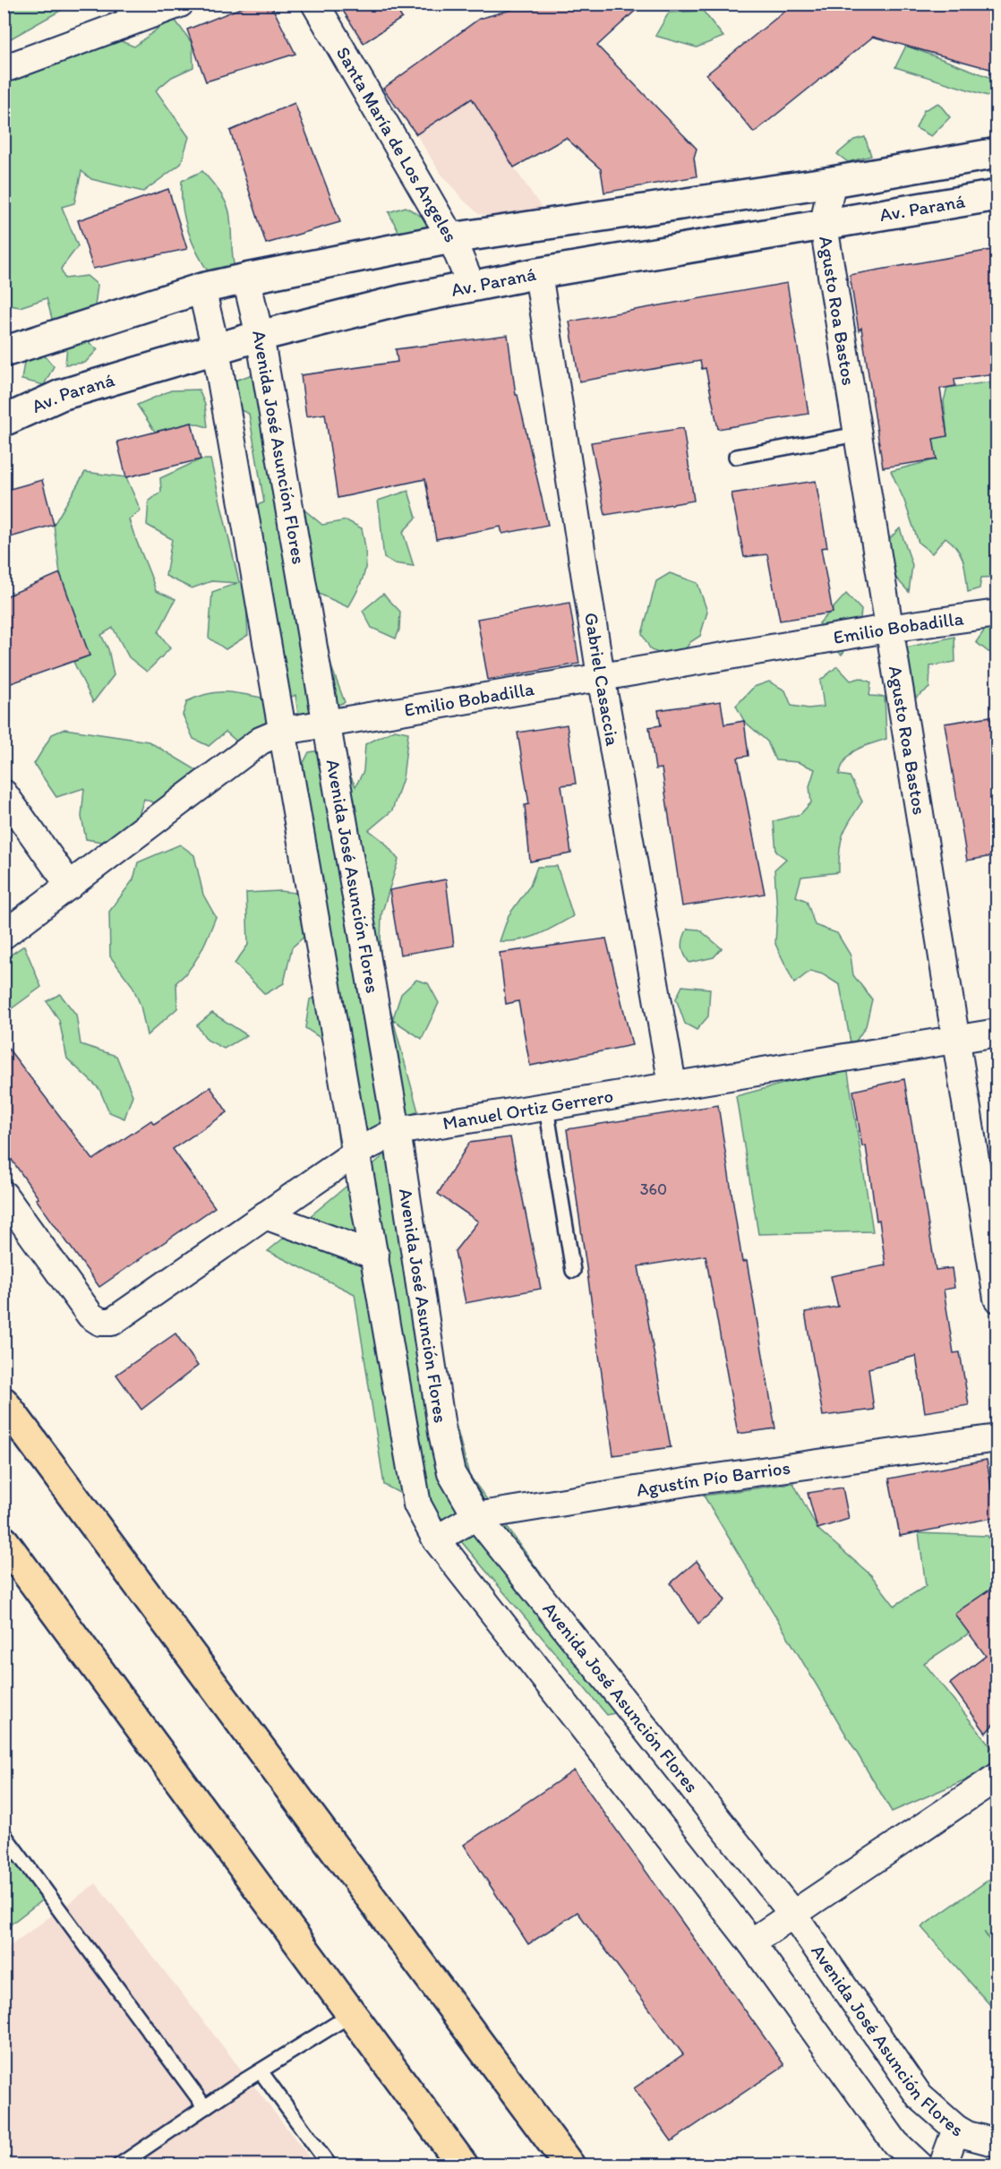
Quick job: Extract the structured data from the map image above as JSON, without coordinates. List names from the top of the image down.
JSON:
{
  "streets": {
    "street": [
      "Santa María de Los Angeles",
      "Av. Paraná",
      "Agusto Roa Bastos",
      "Avenida José Asunción Flores",
      "Emilio Bobadilla",
      "Gabriel Casaccia",
      "Manuel Ortiz Gerrero",
      "Agustín Pío Barrios"
    ]
  },
  "crossings": [
    ["Santa María de Los Angeles", "Av. Paraná"],
    ["Av. Paraná", "Agusto Roa Bastos"],
    ["Av. Paraná", "Avenida José Asunción Flores"],
    ["Av. Paraná", "Gabriel Casaccia"],
    ["Agusto Roa Bastos", "Emilio Bobadilla"],
    ["Agusto Roa Bastos", "Manuel Ortiz Gerrero"],
    ["Avenida José Asunción Flores", "Emilio Bobadilla"],
    ["Avenida José Asunción Flores", "Manuel Ortiz Gerrero"],
    ["Avenida José Asunción Flores", "Agustín Pío Barrios"],
    ["Emilio Bobadilla", "Gabriel Casaccia"],
    ["Gabriel Casaccia", "Manuel Ortiz Gerrero"]
  ],
  "house_numbers": ["360"]
}
